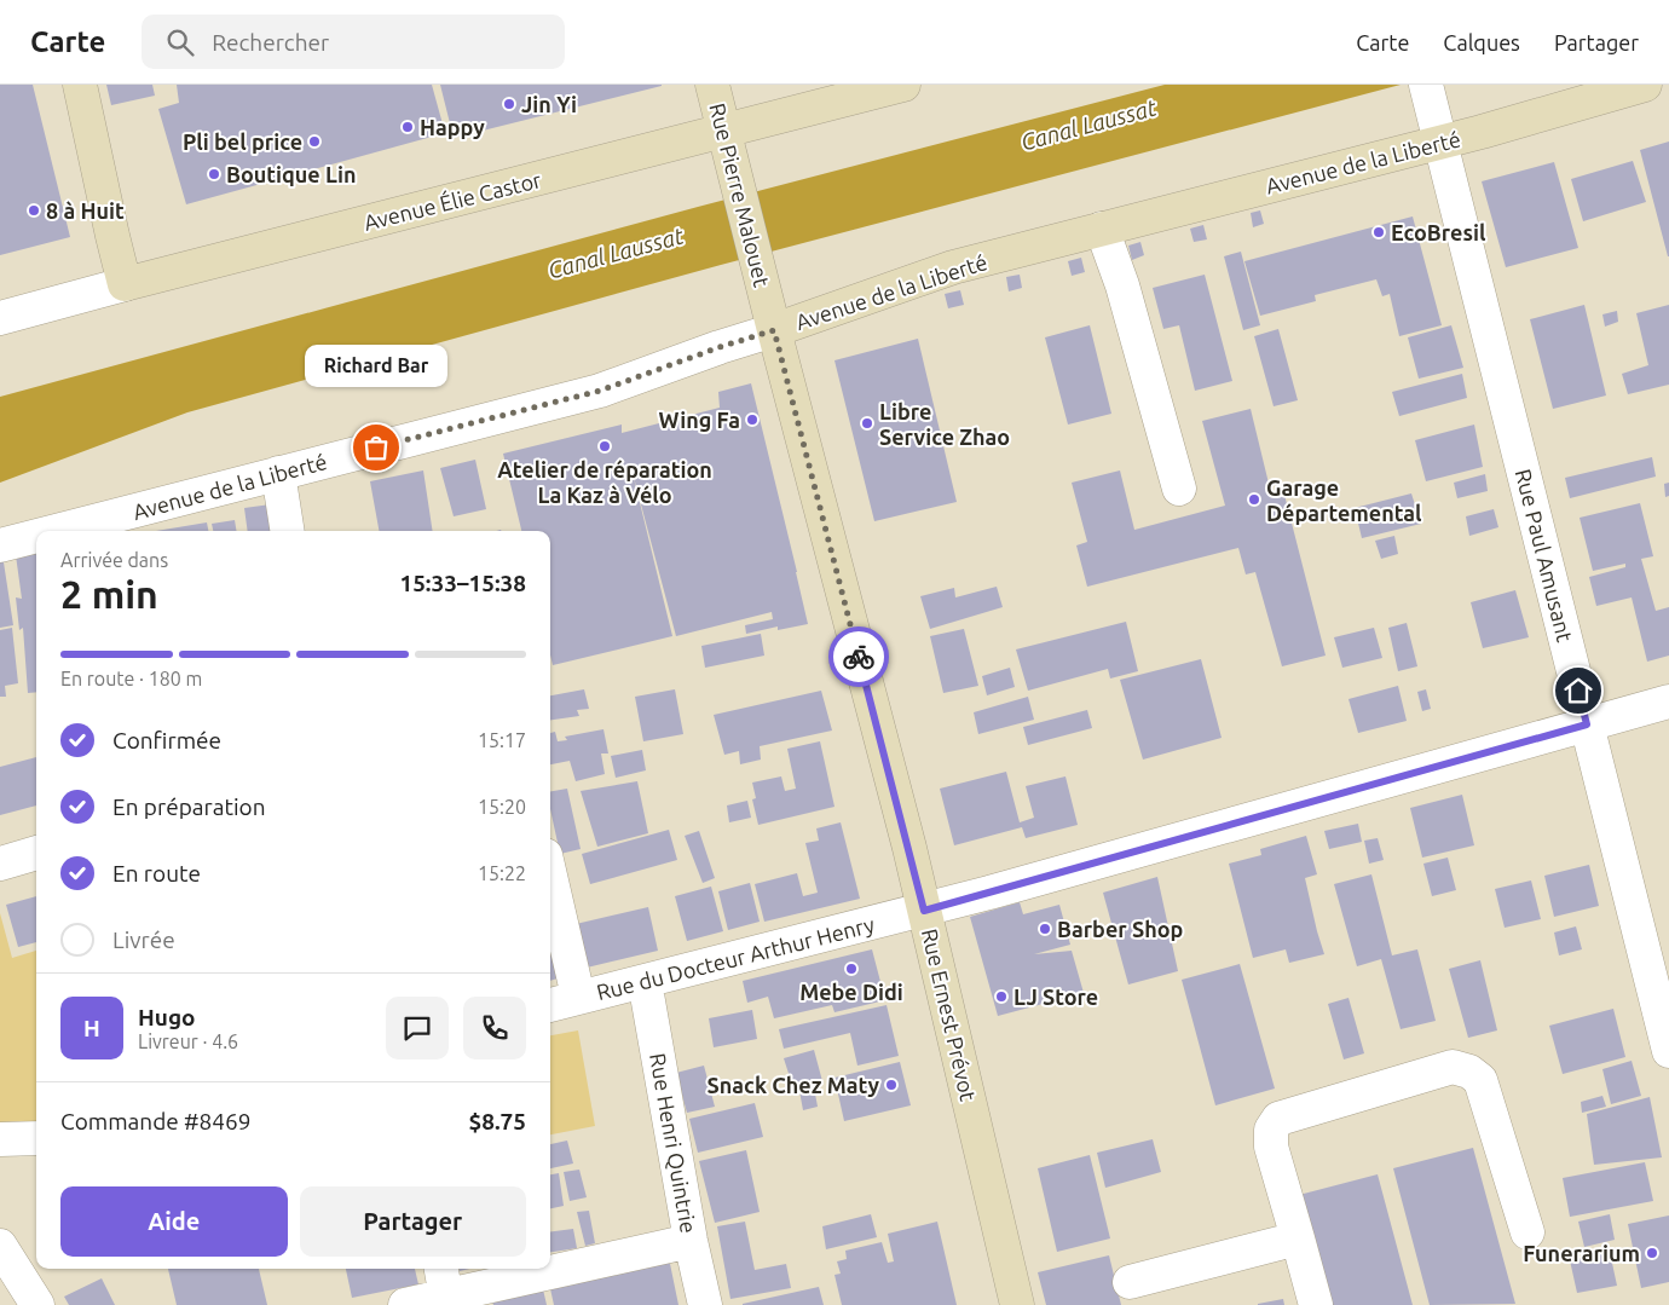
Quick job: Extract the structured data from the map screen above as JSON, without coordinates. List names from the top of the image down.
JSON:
{
  "streets": {
    "street": [
      "Avenue de la Liberté",
      "Rue Pierre Malouet",
      "Avenue Élie Castor",
      "Rue Paul Amusant",
      "Rue du Docteur Arthur Henry",
      "Rue Ernest Prévot",
      "Rue Henri Quintrie"
    ]
  },
  "crossings": [
    ["Avenue de la Liberté", "Rue Pierre Malouet"],
    ["Avenue de la Liberté", "Rue Paul Amusant"],
    ["Avenue de la Liberté", "Rue Ernest Prévot"],
    ["Rue Pierre Malouet", "Avenue Élie Castor"],
    ["Rue Pierre Malouet", "Rue Ernest Prévot"],
    ["Rue Paul Amusant", "Rue du Docteur Arthur Henry"],
    ["Rue du Docteur Arthur Henry", "Rue Ernest Prévot"],
    ["Rue du Docteur Arthur Henry", "Rue Henri Quintrie"]
  ],
  "water": ["Canal Laussat"],
  "places": [
    "Jin Yi",
    "Happy",
    "Pli bel price",
    "Boutique Lin",
    "8 à Huit",
    "EcoBresil",
    "Wing Fa",
    "Libre Service Zhao",
    "Atelier de réparation La Kaz à Vélo",
    "Richard Bar",
    "Garage Départemental",
    "Barber Shop",
    "Mebe Didi",
    "LJ Store",
    "Snack Chez Maty",
    "Funerarium"
  ],
  "page": {
    "header": "Carte",
    "search": "Rechercher",
    "nav": ["Carte", "Calques", "Partager"],
    "bubble": "Richard Bar",
    "heading": ["2 min", "Arrivée dans", "15:33–15:38"],
    "panel": [
      "Hugo",
      "Livreur · 4.6",
      "Commande #8469",
      "$8.75"
    ],
    "bar": "En route · 180 m",
    "list": [
      ["Confirmée", "15:17"],
      ["En préparation", "15:20"],
      ["En route", "15:22"],
      "Livrée"
    ],
    "round": "H",
    "buttons": ["Aide", "Partager"]
  }
}
